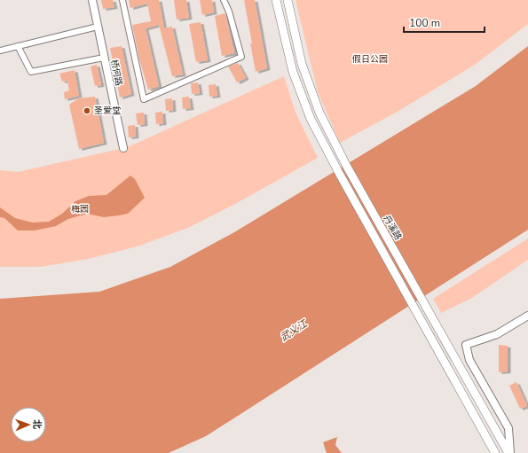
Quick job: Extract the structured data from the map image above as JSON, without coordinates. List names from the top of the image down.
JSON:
{
  "streets": {
    "main road": ["丹溪路"],
    "street": ["桥何路"]
  },
  "water": ["武义江"],
  "parks": ["假日公园", "梅园"],
  "places": ["圣爱堂"],
  "scale_bar": "100 m",
  "north": "right"
}
